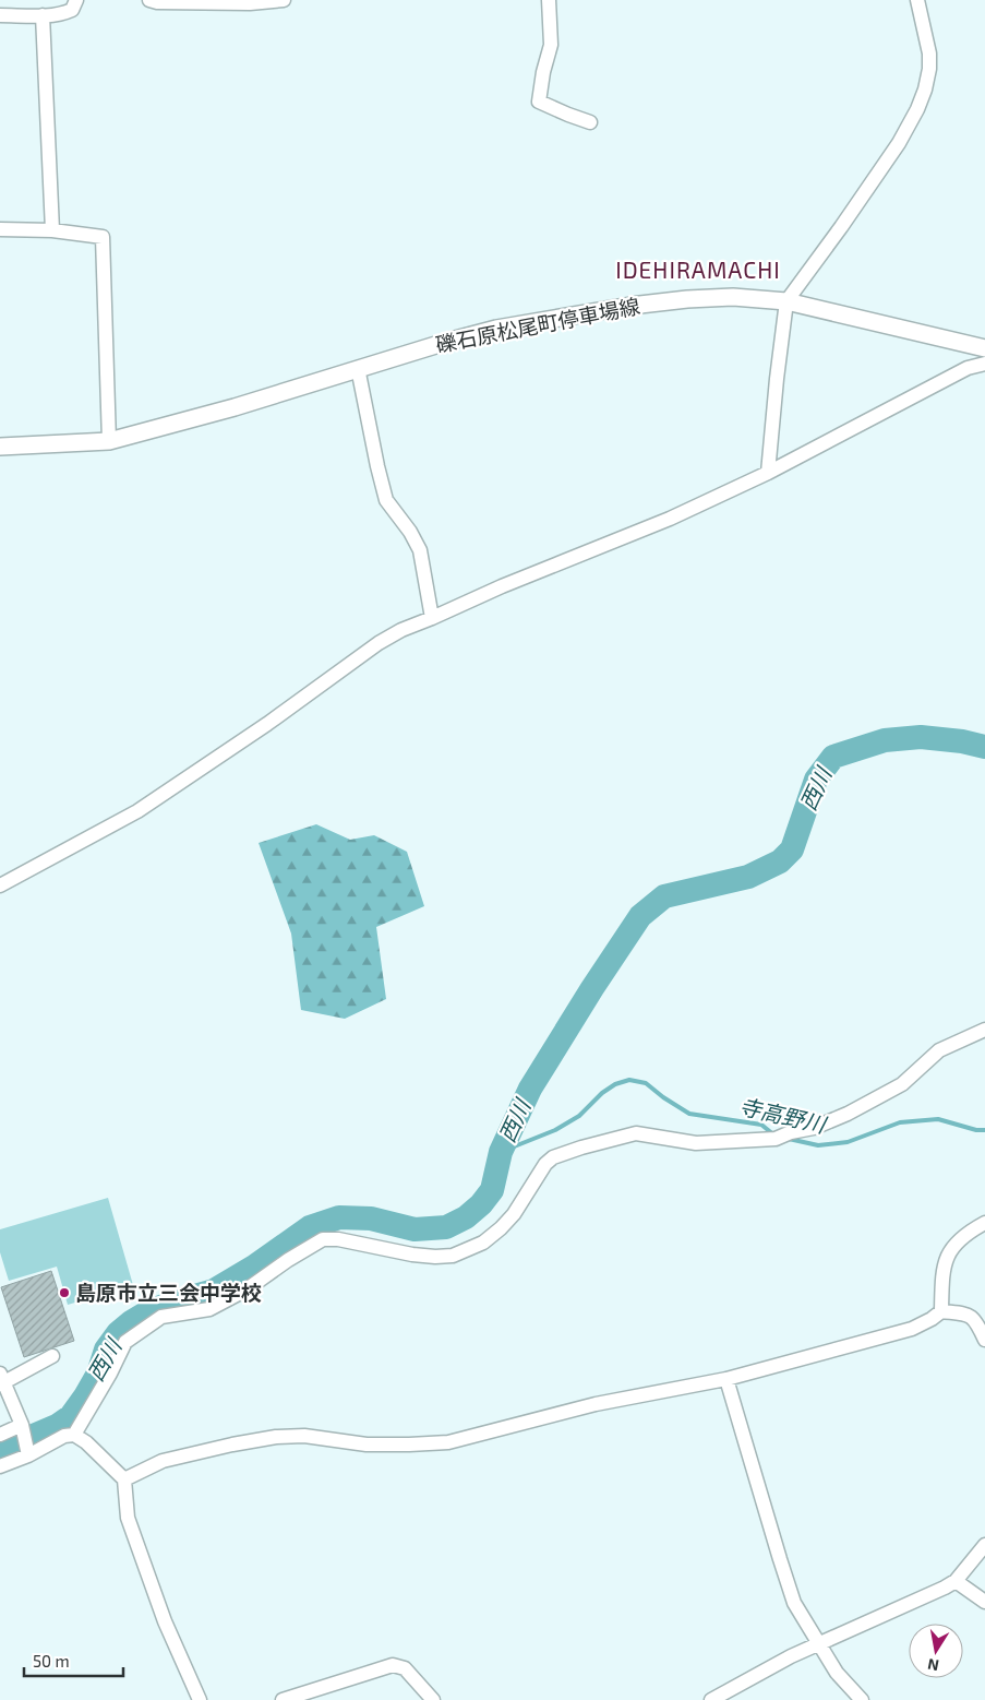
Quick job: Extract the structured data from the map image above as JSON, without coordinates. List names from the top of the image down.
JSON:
{
  "streets": {
    "main road": ["礫石原松尾町停車場線"]
  },
  "districts": ["IDEHIRAMACHI"],
  "water": ["西川", "寺高野川"],
  "places": ["島原市立三会中学校"],
  "scale_bar": "50 m",
  "north": "bottom"
}
